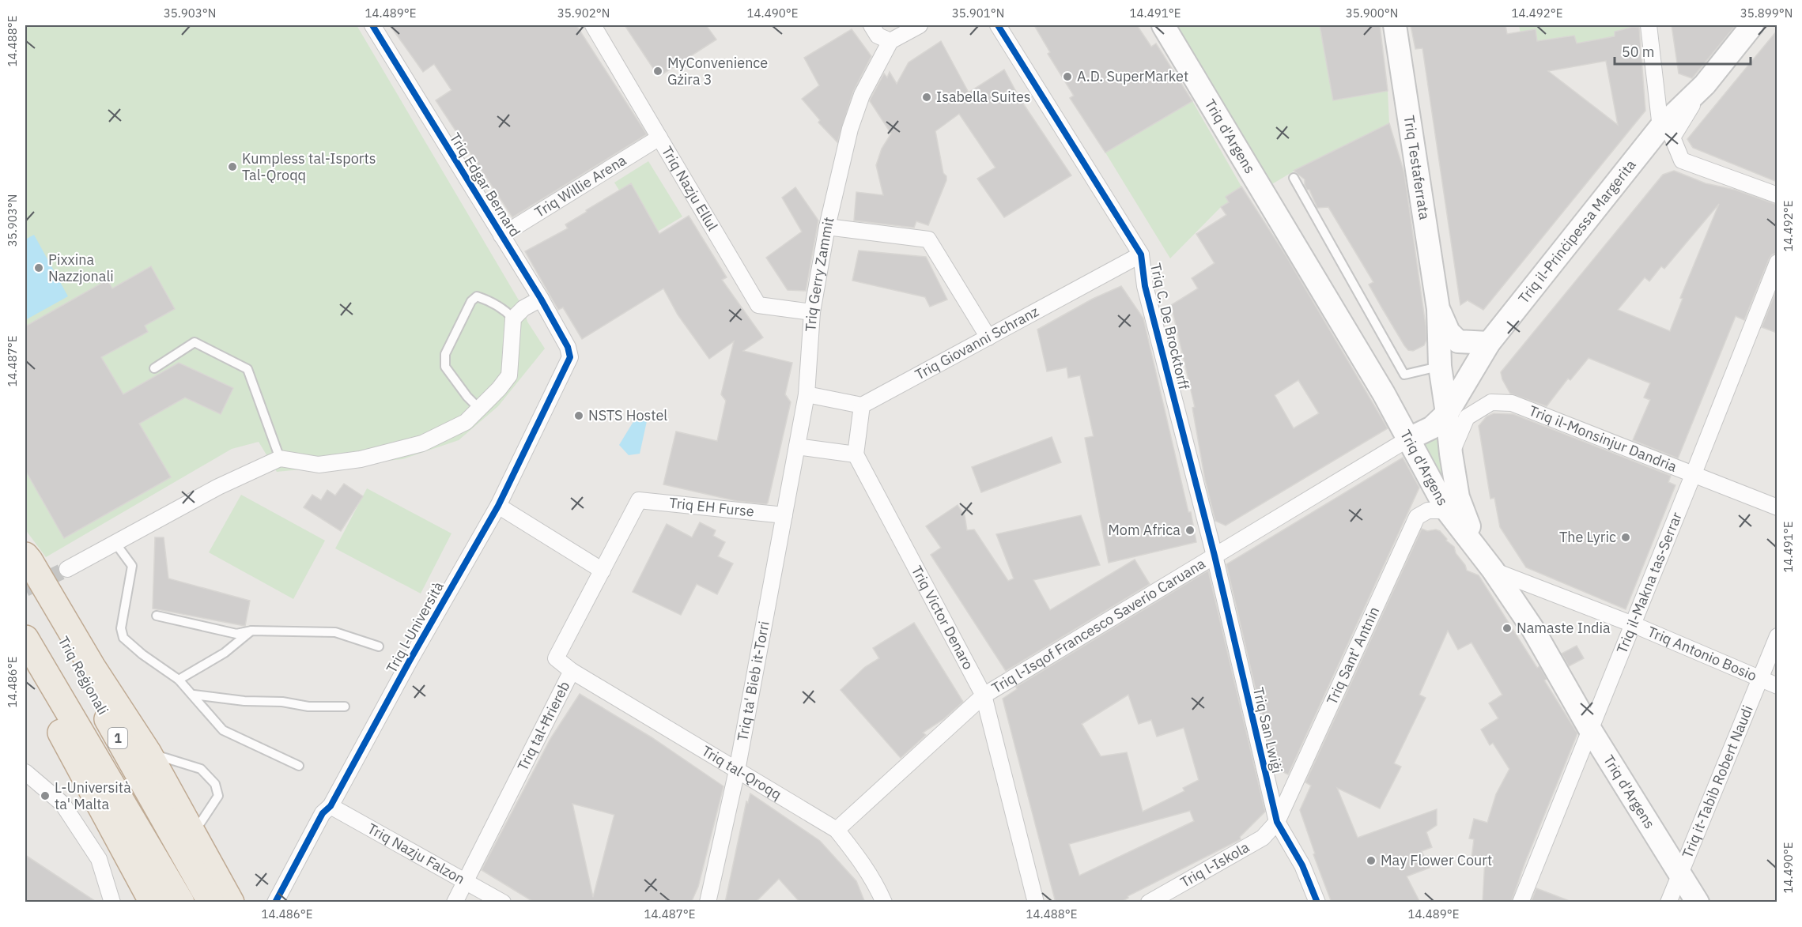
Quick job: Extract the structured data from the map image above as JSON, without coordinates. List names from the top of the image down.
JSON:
{
  "streets": {
    "highway": ["Triq Reġjonali", "1"],
    "main road": ["Triq d'Argens", "Triq Testaferrata", "Triq il-Prinċipessa Margerita"],
    "street": [
      "Triq Edgar Bernard",
      "Triq Willie Arena",
      "Triq Nazju Ellul",
      "Triq Gerry Zammit",
      "Triq C. De Brocktorff",
      "Triq Giovanni Schranz",
      "Triq il-Monsinjur Dandria",
      "Triq EH Furse",
      "Triq il-Makna tas-Serrar",
      "Triq Victor Denaro",
      "Triq l-Isqof Francesco Saverio Caruana",
      "Triq l-Università",
      "Triq Antonio Bosio",
      "Triq Sant' Antnin",
      "Triq ta' Bieb it-Torri",
      "Triq tal-Ħriereb",
      "Triq San Lwiġi",
      "Triq tal-Qroqq",
      "Triq it-Tabib Robert Naudi",
      "Triq Nazju Falzon",
      "Triq l-Iskola"
    ]
  },
  "crossings": [
    ["Triq d'Argens", "Triq Testaferrata"],
    ["Triq d'Argens", "Triq il-Prinċipessa Margerita"],
    ["Triq d'Argens", "Triq il-Makna tas-Serrar"],
    ["Triq d'Argens", "Triq l-Isqof Francesco Saverio Caruana"],
    ["Triq d'Argens", "Triq Antonio Bosio"],
    ["Triq d'Argens", "Triq Sant' Antnin"],
    ["Triq d'Argens", "Triq it-Tabib Robert Naudi"],
    ["Triq Testaferrata", "Triq il-Prinċipessa Margerita"],
    ["Triq Testaferrata", "Triq il-Monsinjur Dandria"],
    ["Triq Testaferrata", "Triq Antonio Bosio"],
    ["Triq Edgar Bernard", "Triq Willie Arena"],
    ["Triq Edgar Bernard", "Triq l-Università"],
    ["Triq Willie Arena", "Triq Nazju Ellul"],
    ["Triq Nazju Ellul", "Triq Gerry Zammit"],
    ["Triq il-Prinċipessa Margerita", "Triq l-Isqof Francesco Saverio Caruana"],
    ["Triq Gerry Zammit", "Triq EH Furse"],
    ["Triq Gerry Zammit", "Triq ta' Bieb it-Torri"],
    ["Triq C. De Brocktorff", "Triq Giovanni Schranz"],
    ["Triq C. De Brocktorff", "Triq l-Isqof Francesco Saverio Caruana"],
    ["Triq C. De Brocktorff", "Triq San Lwiġi"],
    ["Triq il-Monsinjur Dandria", "Triq il-Makna tas-Serrar"],
    ["Triq EH Furse", "Triq ta' Bieb it-Torri"],
    ["Triq EH Furse", "Triq tal-Ħriereb"],
    ["Triq il-Makna tas-Serrar", "Triq Antonio Bosio"],
    ["Triq Victor Denaro", "Triq l-Isqof Francesco Saverio Caruana"],
    ["Triq l-Isqof Francesco Saverio Caruana", "Triq San Lwiġi"],
    ["Triq l-Isqof Francesco Saverio Caruana", "Triq tal-Qroqq"],
    ["Triq l-Università", "Triq Nazju Falzon"],
    ["Triq Antonio Bosio", "Triq it-Tabib Robert Naudi"],
    ["Triq Sant' Antnin", "Triq San Lwiġi"],
    ["Triq Sant' Antnin", "Triq l-Iskola"],
    ["Triq ta' Bieb it-Torri", "Triq tal-Qroqq"],
    ["Triq tal-Ħriereb", "Triq tal-Qroqq"],
    ["Triq tal-Ħriereb", "Triq Nazju Falzon"],
    ["Triq San Lwiġi", "Triq l-Iskola"]
  ],
  "places": [
    "MyConvenience Gżira 3",
    "A.D. SuperMarket",
    "Isabella Suites",
    "Kumpless tal-Isports Tal-Qroqq",
    "Pixxina Nazzjonali",
    "NSTS Hostel",
    "Mom Africa",
    "The Lyric",
    "Namaste India",
    "L-Università ta' Malta",
    "May Flower Court"
  ],
  "scale_bar": "50 m",
  "coordinates": [
    "35.903°N",
    "14.489°E",
    "35.902°N",
    "14.490°E",
    "35.901°N",
    "14.491°E",
    "35.900°N",
    "14.492°E",
    "35.899°N",
    "14.488°E",
    "14.487°E",
    "14.486°E"
  ]
}
